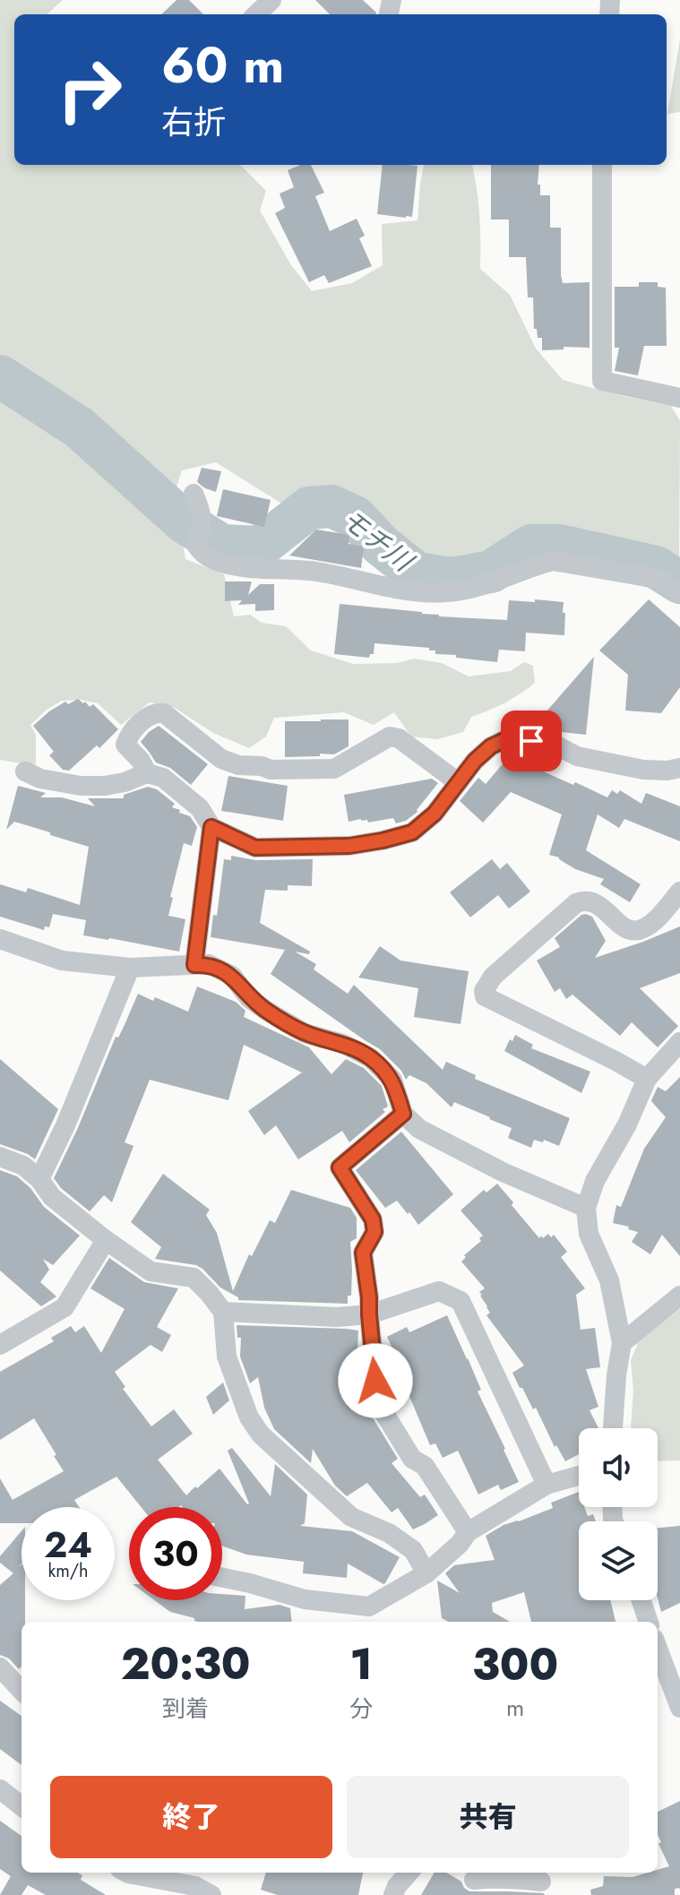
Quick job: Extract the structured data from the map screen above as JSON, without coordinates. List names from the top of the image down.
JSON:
{
  "water": ["モチ川"],
  "page": {
    "turn": ["60 m", "右折"],
    "speed": "24 km/h",
    "limit": "30",
    "eta": [
      "20:30",
      "到着",
      "1",
      "分",
      "300",
      "m"
    ],
    "buttons": ["終了", "共有"]
  }
}
